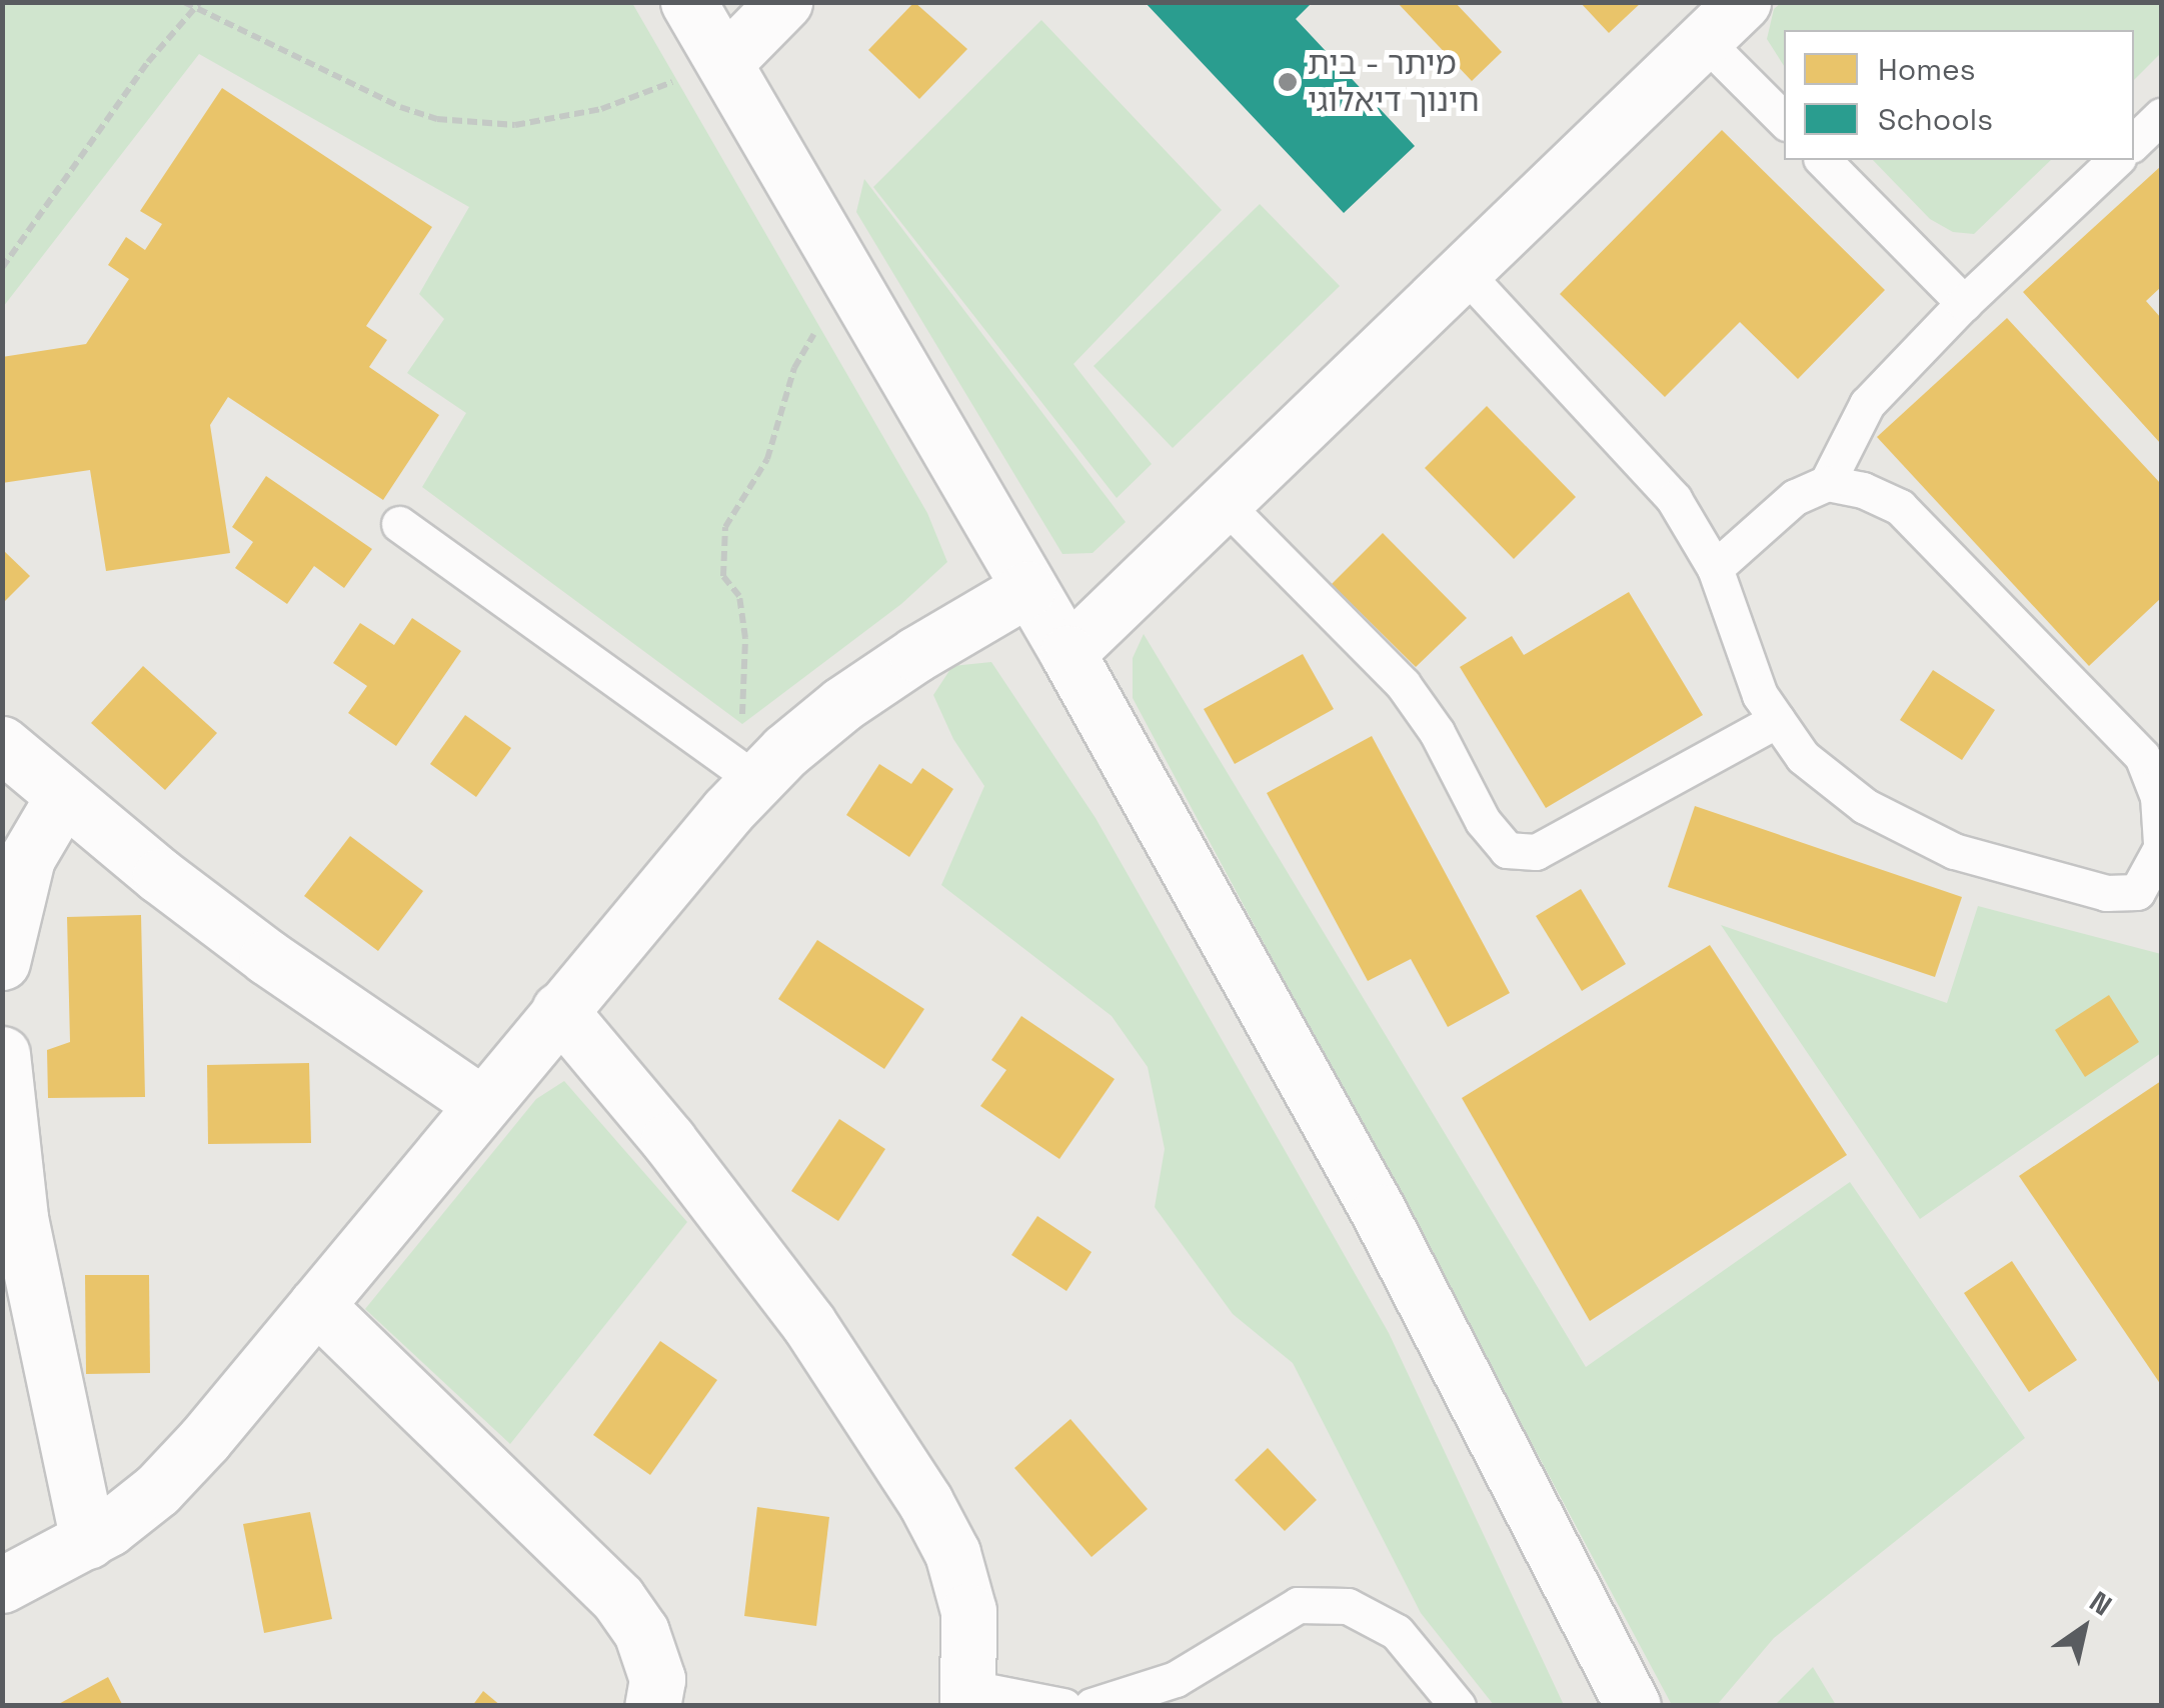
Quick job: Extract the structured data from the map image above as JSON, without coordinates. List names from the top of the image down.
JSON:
{
  "places": ["מיתר - בית חינוך דיאלוגי"],
  "legend": ["Homes", "Schools"],
  "north": "top right"
}
